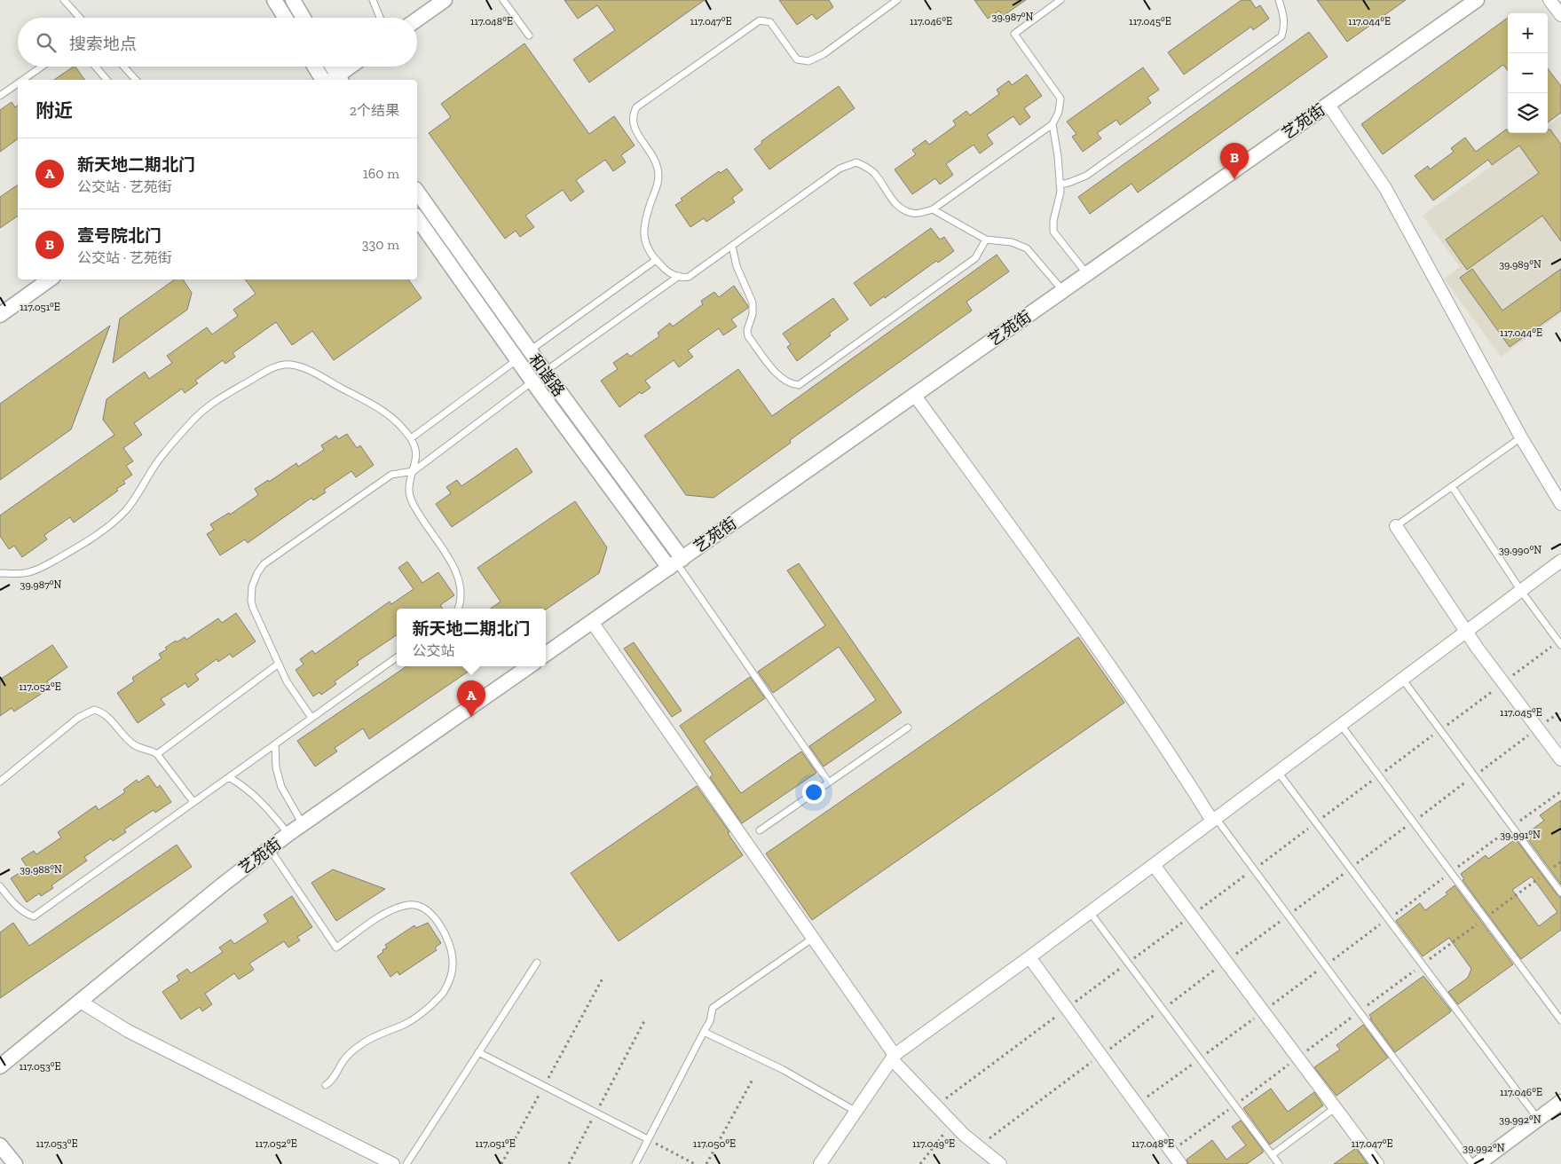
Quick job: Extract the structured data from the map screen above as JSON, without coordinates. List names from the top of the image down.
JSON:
{
  "streets": {
    "street": ["艺苑街", "和谐路"]
  },
  "crossings": [
    ["艺苑街", "和谐路"]
  ],
  "page": {
    "map_buttons": ["+", "−"],
    "search": "搜索地点",
    "heading": ["附近", "2个结果"],
    "list": [
      {
        "mark": "A",
        "name": "新天地二期北门",
        "note": "公交站 · 艺苑街",
        "value": "160 m"
      },
      {
        "mark": "B",
        "name": "壹号院北门",
        "note": "公交站 · 艺苑街",
        "value": "330 m"
      }
    ],
    "pins": ["B", "A"],
    "popup": ["新天地二期北门", "公交站"]
  },
  "coordinates": [
    "39.987°N",
    "117.048°E",
    "117.047°E",
    "117.046°E",
    "117.045°E",
    "117.044°E",
    "39.989°N",
    "117.051°E",
    "39.990°N",
    "117.052°E",
    "39.991°N",
    "39.988°N",
    "117.053°E",
    "39.992°N",
    "117.050°E",
    "117.049°E"
  ]
}
